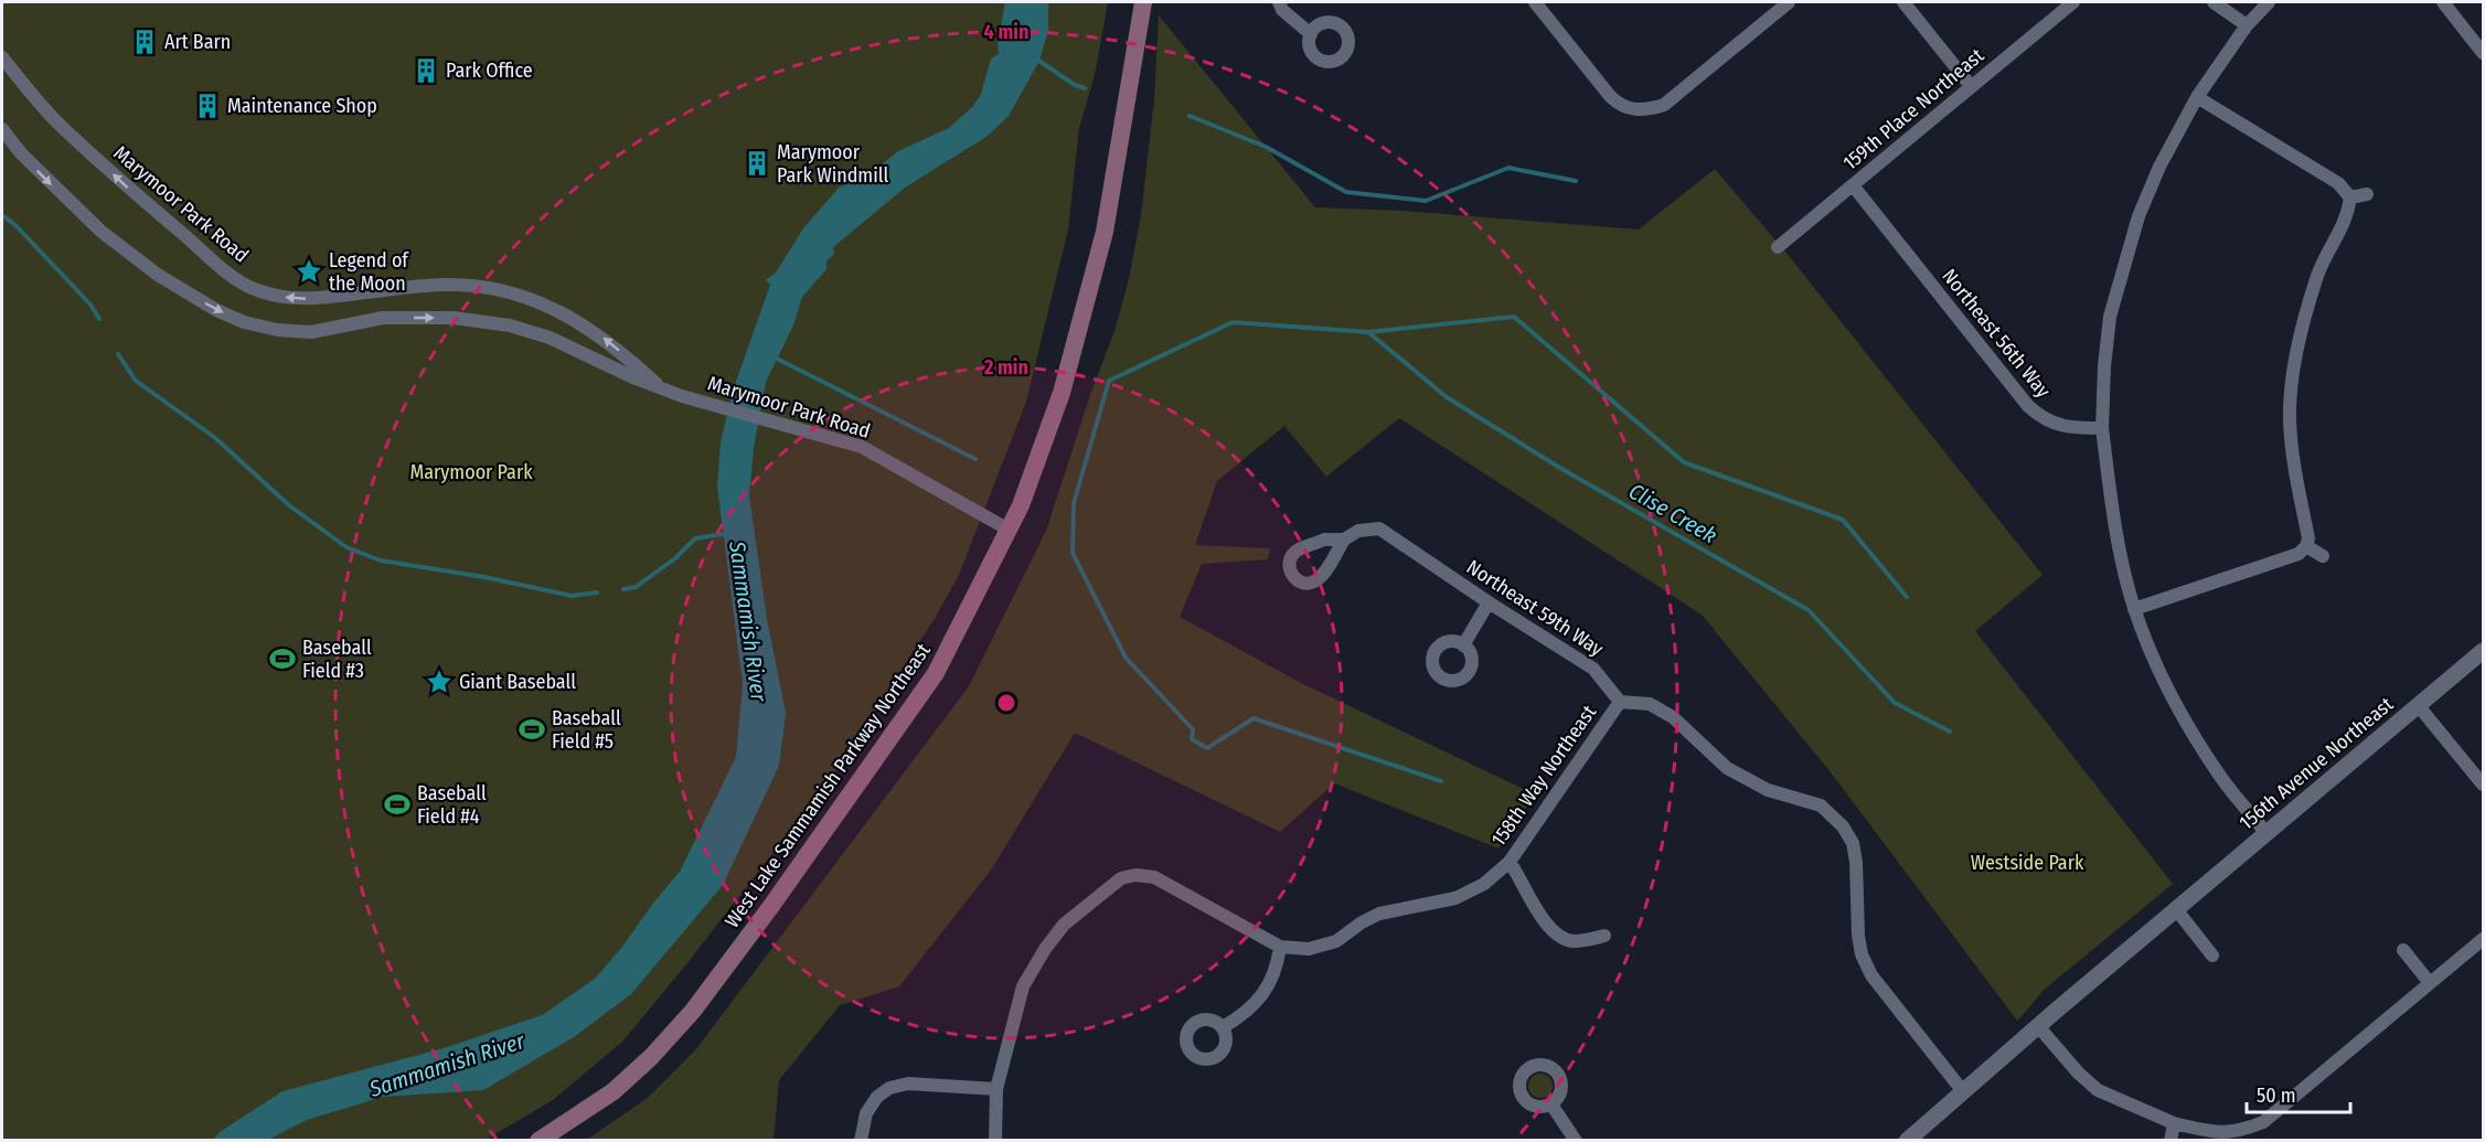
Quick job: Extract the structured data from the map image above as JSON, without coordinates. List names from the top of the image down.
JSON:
{
  "streets": {
    "main road": ["West Lake Sammamish Parkway Northeast"],
    "street": [
      "159th Place Northeast",
      "Marymoor Park Road",
      "Northeast 56th Way",
      "Northeast 59th Way",
      "156th Avenue Northeast",
      "158th Way Northeast"
    ]
  },
  "crossings": [
    ["159th Place Northeast", "Northeast 56th Way"],
    ["Marymoor Park Road", "West Lake Sammamish Parkway Northeast"],
    ["Northeast 59th Way", "158th Way Northeast"]
  ],
  "water": ["Clise Creek", "Sammamish River"],
  "parks": ["Marymoor Park", "Westside Park"],
  "places": {
    "building": [
      "Art Barn",
      "Park Office",
      "Maintenance Shop",
      "Marymoor Park Windmill"
    ],
    "place": ["Legend of the Moon", "Giant Baseball"],
    "sports": ["Baseball Field #3", "Baseball Field #5", "Baseball Field #4"]
  },
  "scale_bar": "50 m",
  "rings": ["4 min", "2 min"]
}
